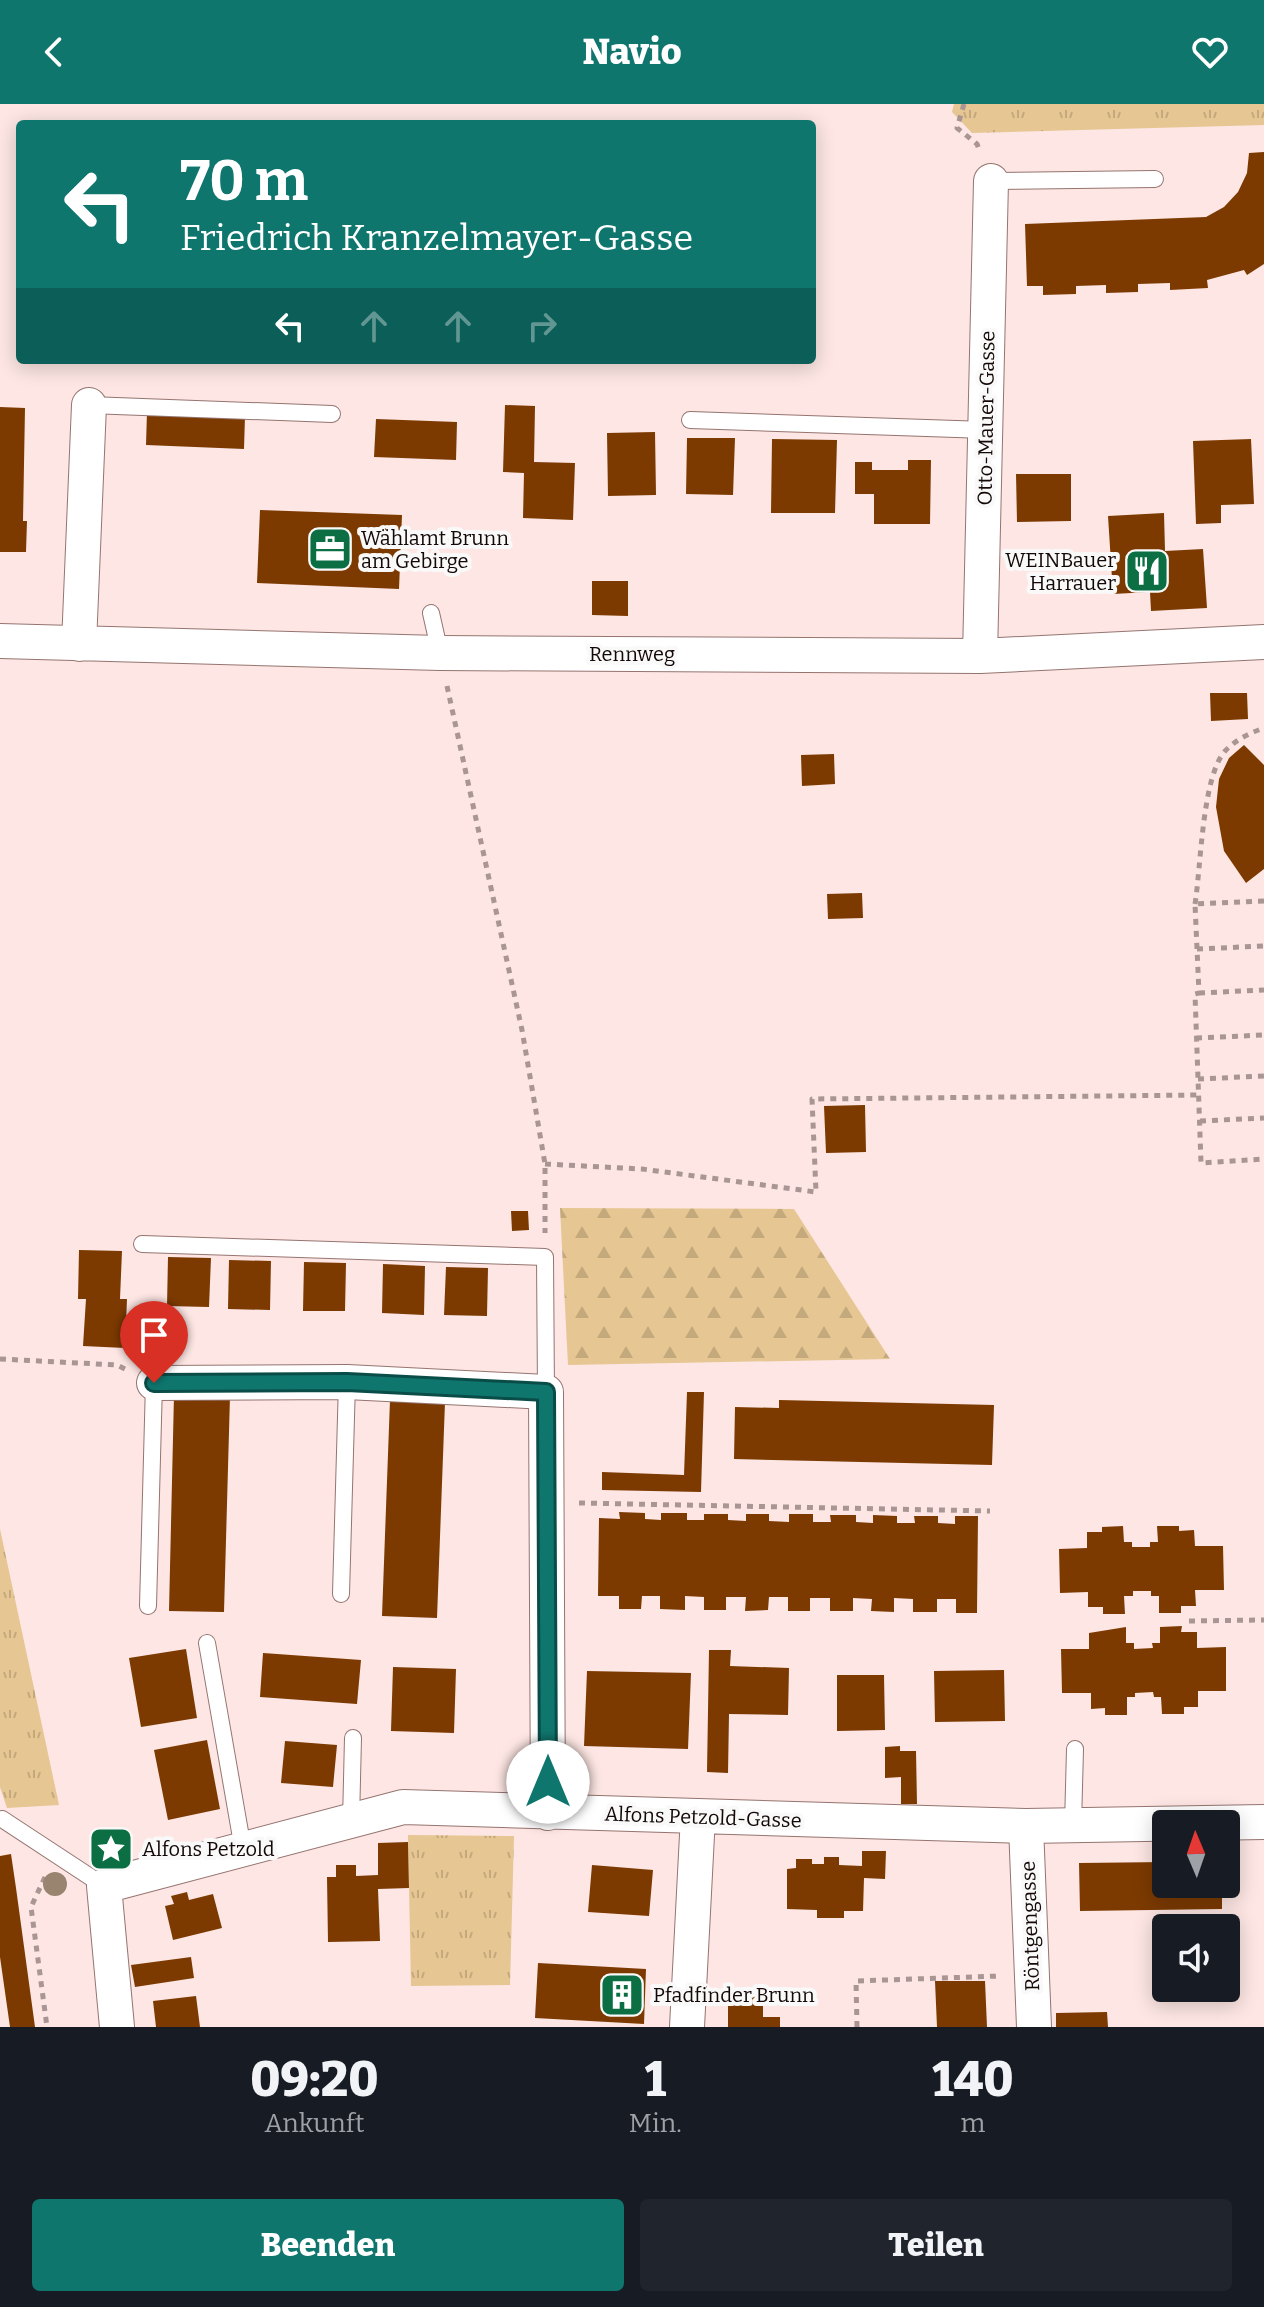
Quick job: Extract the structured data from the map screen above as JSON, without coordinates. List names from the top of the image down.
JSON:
{
  "streets": {
    "street": [
      "Otto-Mauer-Gasse",
      "Rennweg",
      "Alfons Petzold-Gasse",
      "Röntgengasse"
    ]
  },
  "crossings": [
    ["Otto-Mauer-Gasse", "Rennweg"],
    ["Alfons Petzold-Gasse", "Röntgengasse"]
  ],
  "places": {
    "office": ["Wählamt Brunn am Gebirge"],
    "restaurant": ["WEINBauer Harrauer"],
    "place": ["Alfons Petzold"],
    "building": ["Pfadfinder Brunn"]
  },
  "north": "top",
  "page": {
    "header": "Navio",
    "turn": ["70 m", "Friedrich Kranzelmayer-Gasse"],
    "eta": [
      "09:20",
      "Ankunft",
      "1",
      "Min.",
      "140",
      "m"
    ],
    "buttons": ["Beenden", "Teilen"]
  }
}
